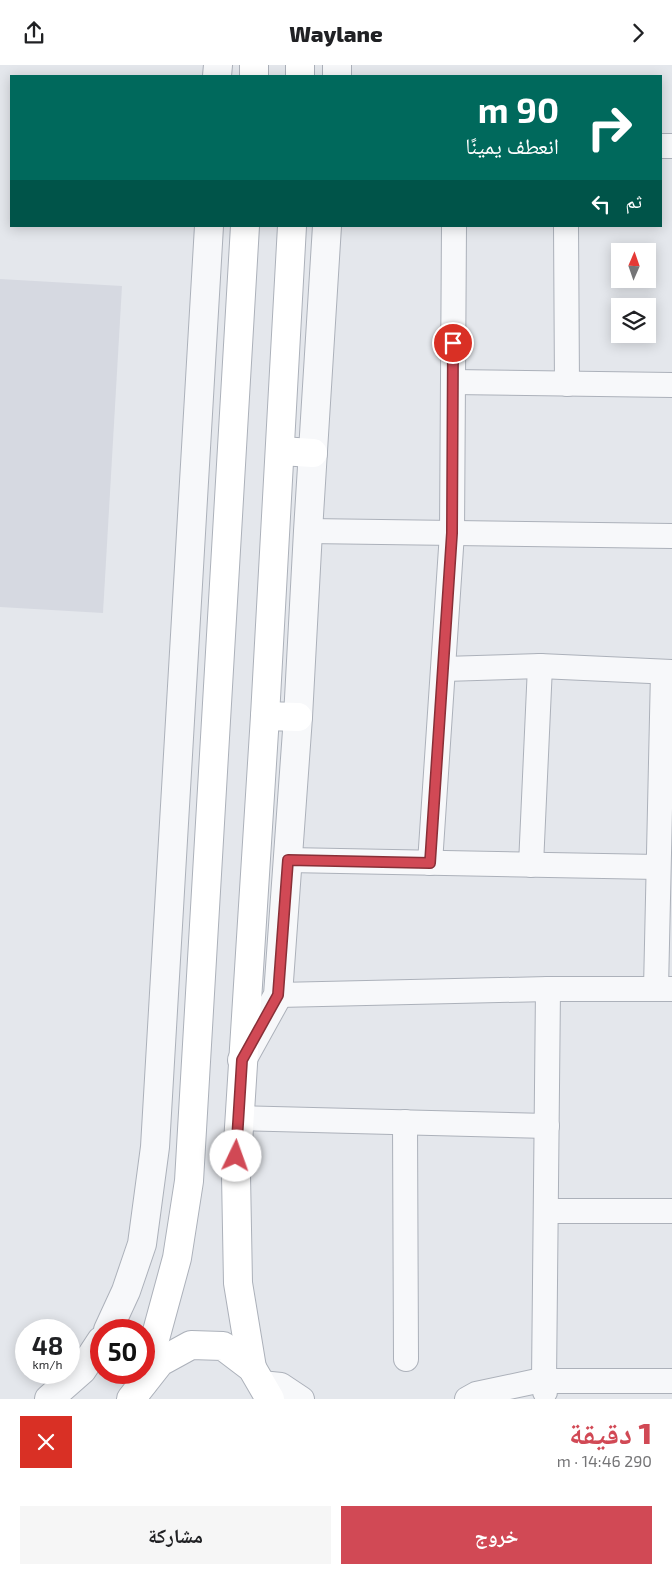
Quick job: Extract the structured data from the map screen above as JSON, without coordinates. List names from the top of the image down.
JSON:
{
  "north": "top",
  "page": {
    "header": "Waylane",
    "turn": ["90 m", "انعطف يمينًا"],
    "then": "ثم",
    "speed": "48 km/h",
    "limit": "50",
    "heading": ["1 دقيقة", "290 m · 14:46"],
    "buttons": ["خروج", "مشاركة"]
  }
}
